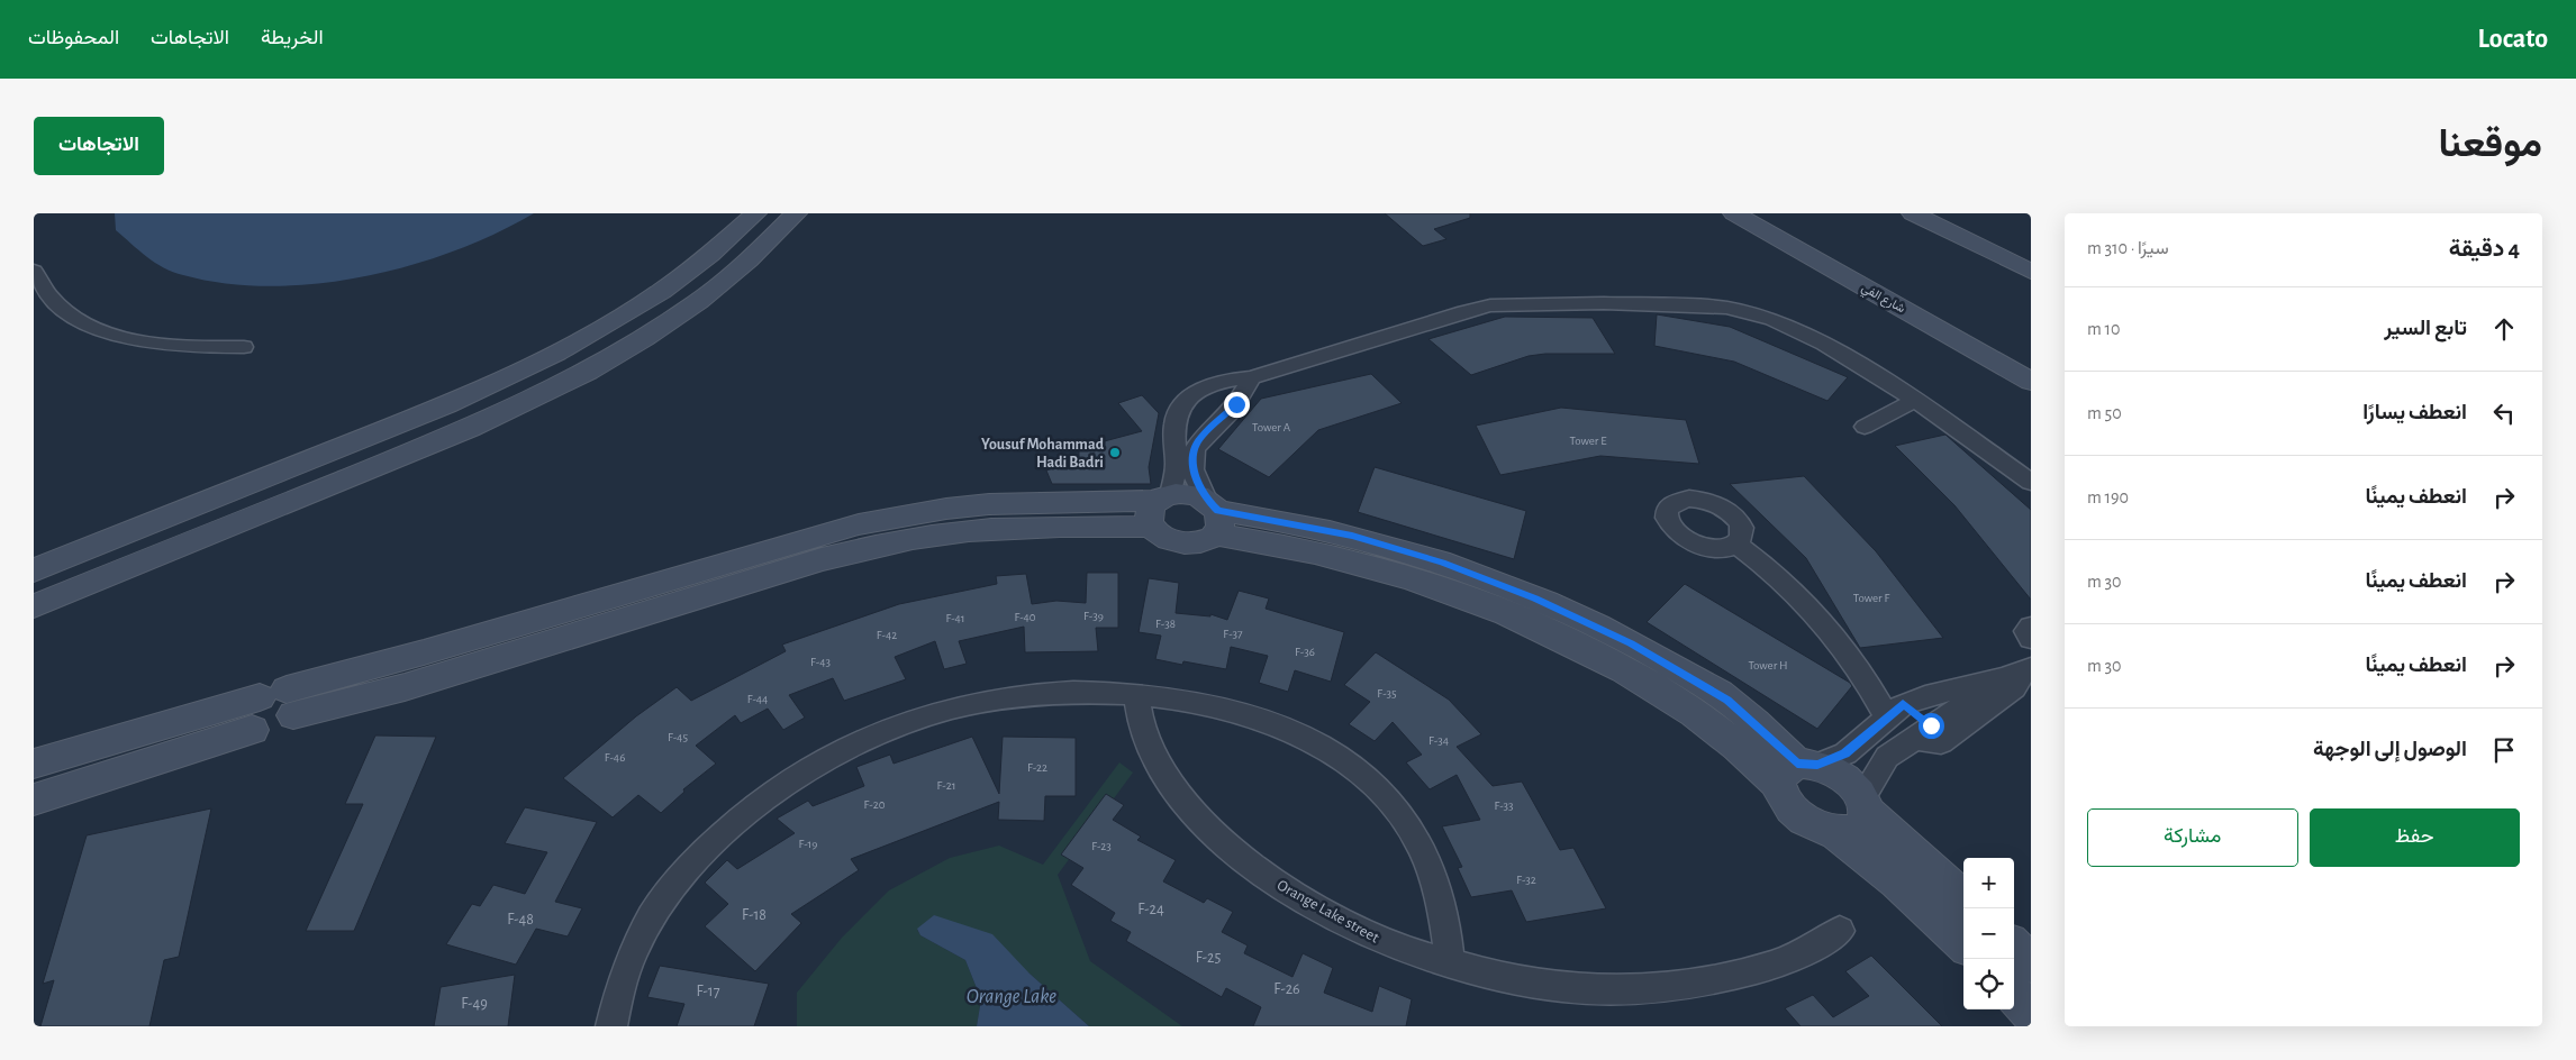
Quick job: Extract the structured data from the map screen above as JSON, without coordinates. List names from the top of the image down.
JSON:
{
  "streets": {
    "street": ["شارع الفي", "Orange Lake street"]
  },
  "water": ["Orange Lake"],
  "places": ["Yousuf Mohammad Hadi Badri"],
  "house_numbers": [
    "Tower A",
    "Tower E",
    "Tower F",
    "F-39",
    "F-40",
    "F-41",
    "F-38",
    "F-37",
    "F-42",
    "F-36",
    "F-43",
    "Tower H",
    "F-35",
    "F-44",
    "F-45",
    "F-34",
    "F-46",
    "F-22",
    "F-21",
    "F-20",
    "F-33",
    "F-19",
    "F-23",
    "F-32",
    "F-24",
    "F-18",
    "F-48",
    "F-25",
    "F-26",
    "F-17",
    "F-49"
  ],
  "page": {
    "header": "Locato",
    "nav": ["الخريطة", "الاتجاهات", "المحفوظات"],
    "title": "موقعنا",
    "buttons": [
      "الاتجاهات",
      ["حفظ", "مشاركة"]
    ],
    "heading": ["4 دقيقة", "سيرًا · 310 m"],
    "list": [
      ["تابع السير", "10 m"],
      ["انعطف يسارًا", "50 m"],
      ["انعطف يمينًا", "190 m"],
      ["انعطف يمينًا", "30 m"],
      ["انعطف يمينًا", "30 m"],
      "الوصول إلى الوجهة"
    ],
    "map_buttons": ["+", "−"]
  }
}
